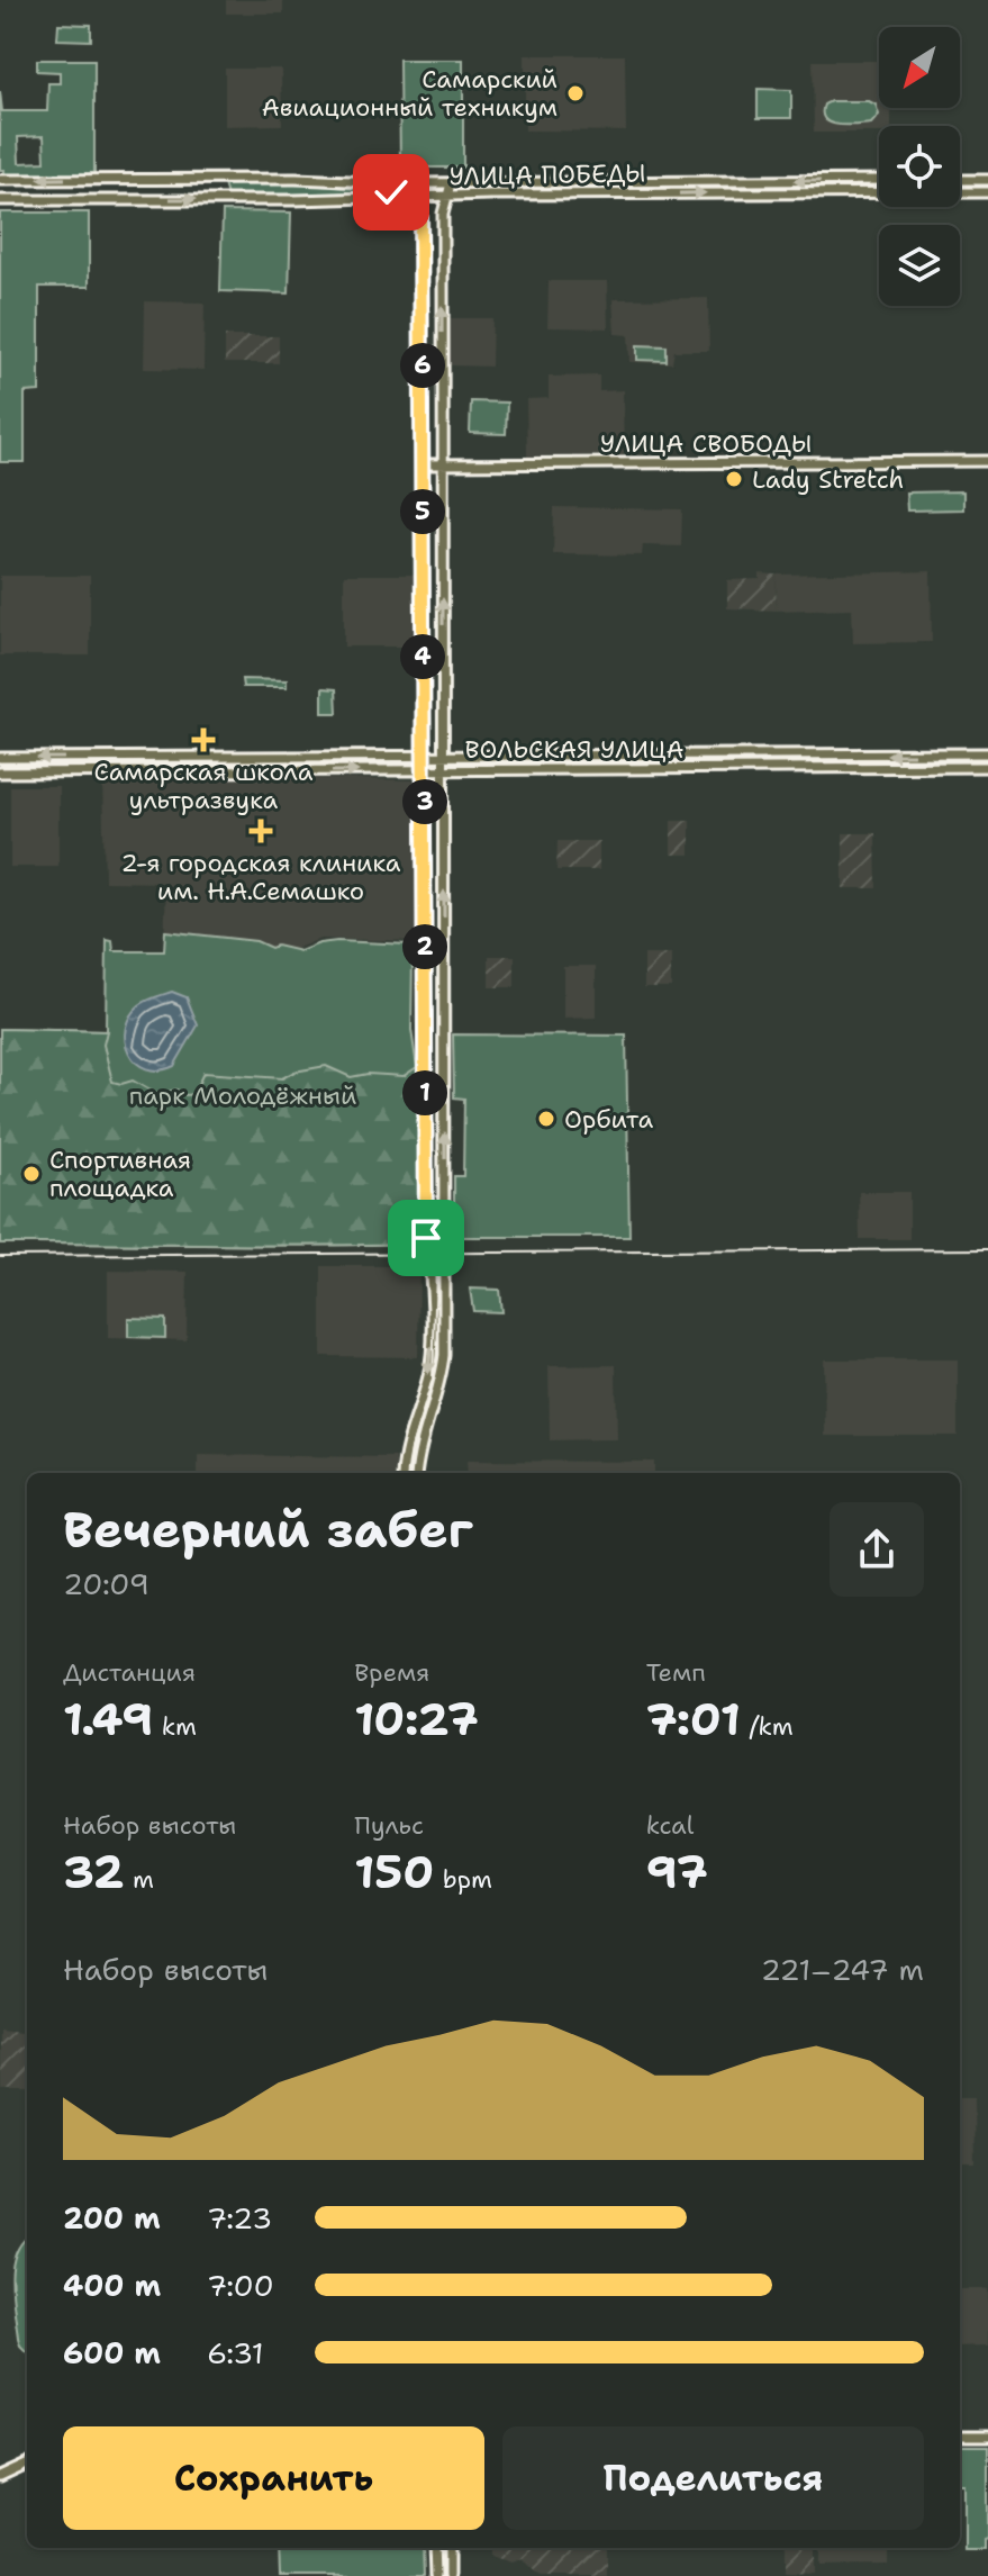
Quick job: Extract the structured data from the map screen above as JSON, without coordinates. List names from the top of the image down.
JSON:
{
  "streets": {
    "main road": ["УЛИЦА ПОБЕДЫ", "УЛИЦА СВОБОДЫ", "ВОЛЬСКАЯ УЛИЦА"]
  },
  "parks": ["парк Молодёжный"],
  "places": {
    "other": [
      "Самарский Авиационный техникум",
      "Lady Stretch",
      "Орбита",
      "Спортивная площадка"
    ],
    "health": ["Самарская школа ультразвука", "2-я городская клиника им. Н.А.Семашко"]
  },
  "north": "bottom left",
  "page": {
    "pins": [
      "6",
      "5",
      "4",
      "3",
      "2",
      "1"
    ],
    "heading": ["Вечерний забег", "20:09"],
    "stats": [
      ["Дистанция", "1.49 km"],
      ["Время", "10:27"],
      ["Темп", "7:01 /km"],
      ["Набор высоты", "32 m"],
      ["Пульс", "150 bpm"],
      ["kcal", "97"]
    ],
    "chart": ["Набор высоты", "221–247 m"],
    "list": [
      {
        "name": "200 m",
        "note": "7:23"
      },
      {
        "name": "400 m",
        "note": "7:00"
      },
      {
        "name": "600 m",
        "note": "6:31"
      }
    ],
    "buttons": ["Сохранить", "Поделиться"]
  }
}
